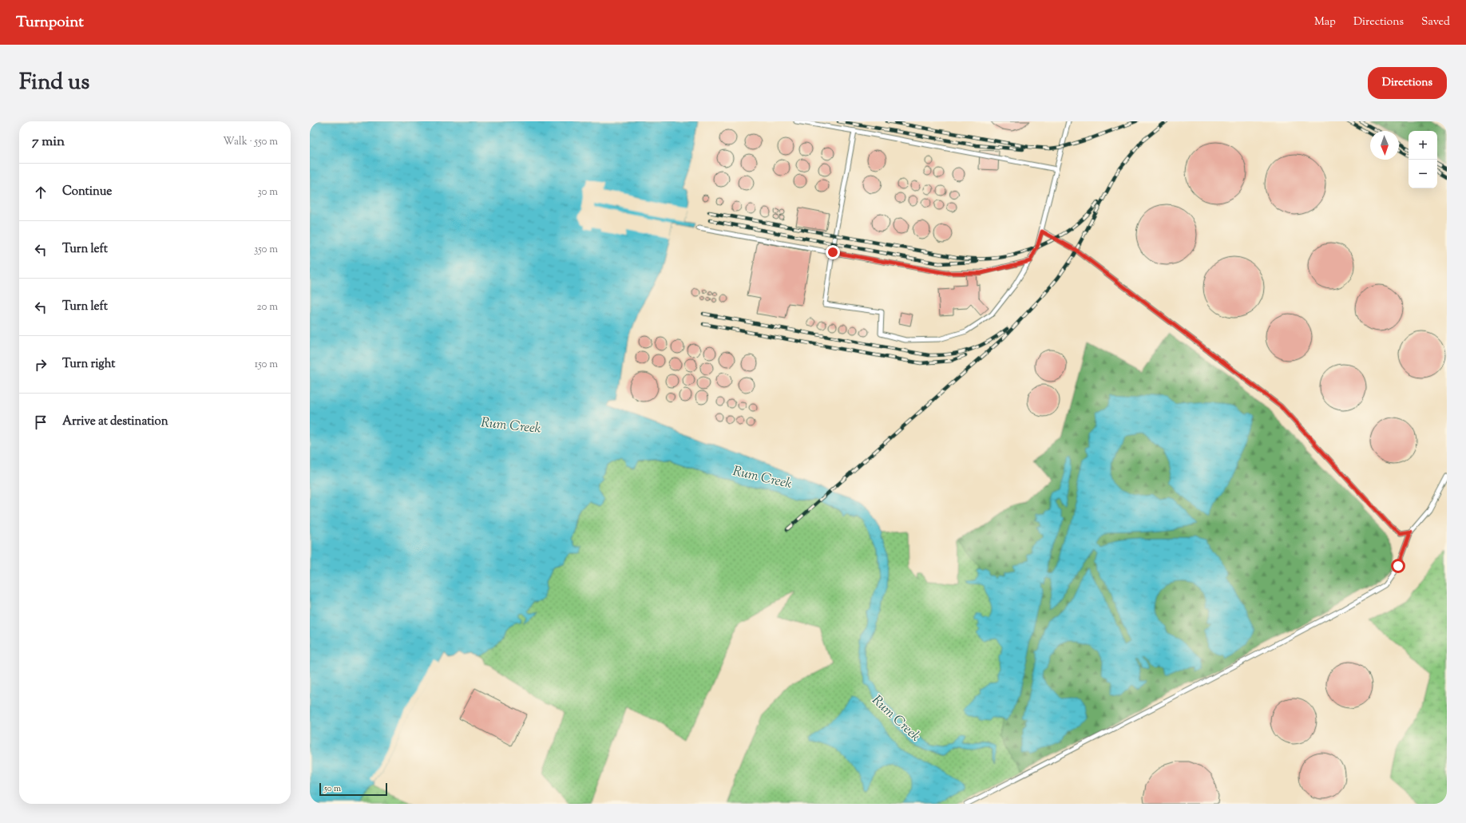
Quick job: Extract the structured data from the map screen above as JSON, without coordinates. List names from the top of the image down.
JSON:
{
  "water": ["Rum Creek"],
  "scale_bar": "50 m",
  "north": "bottom",
  "page": {
    "header": "Turnpoint",
    "nav": ["Map", "Directions", "Saved"],
    "title": "Find us",
    "buttons": "Directions",
    "heading": ["7 min", "Walk · 550 m"],
    "map_buttons": ["+", "−"],
    "list": [
      ["Continue", "30 m"],
      ["Turn left", "350 m"],
      ["Turn left", "20 m"],
      ["Turn right", "150 m"],
      "Arrive at destination"
    ],
    "scale": "50 m"
  }
}
